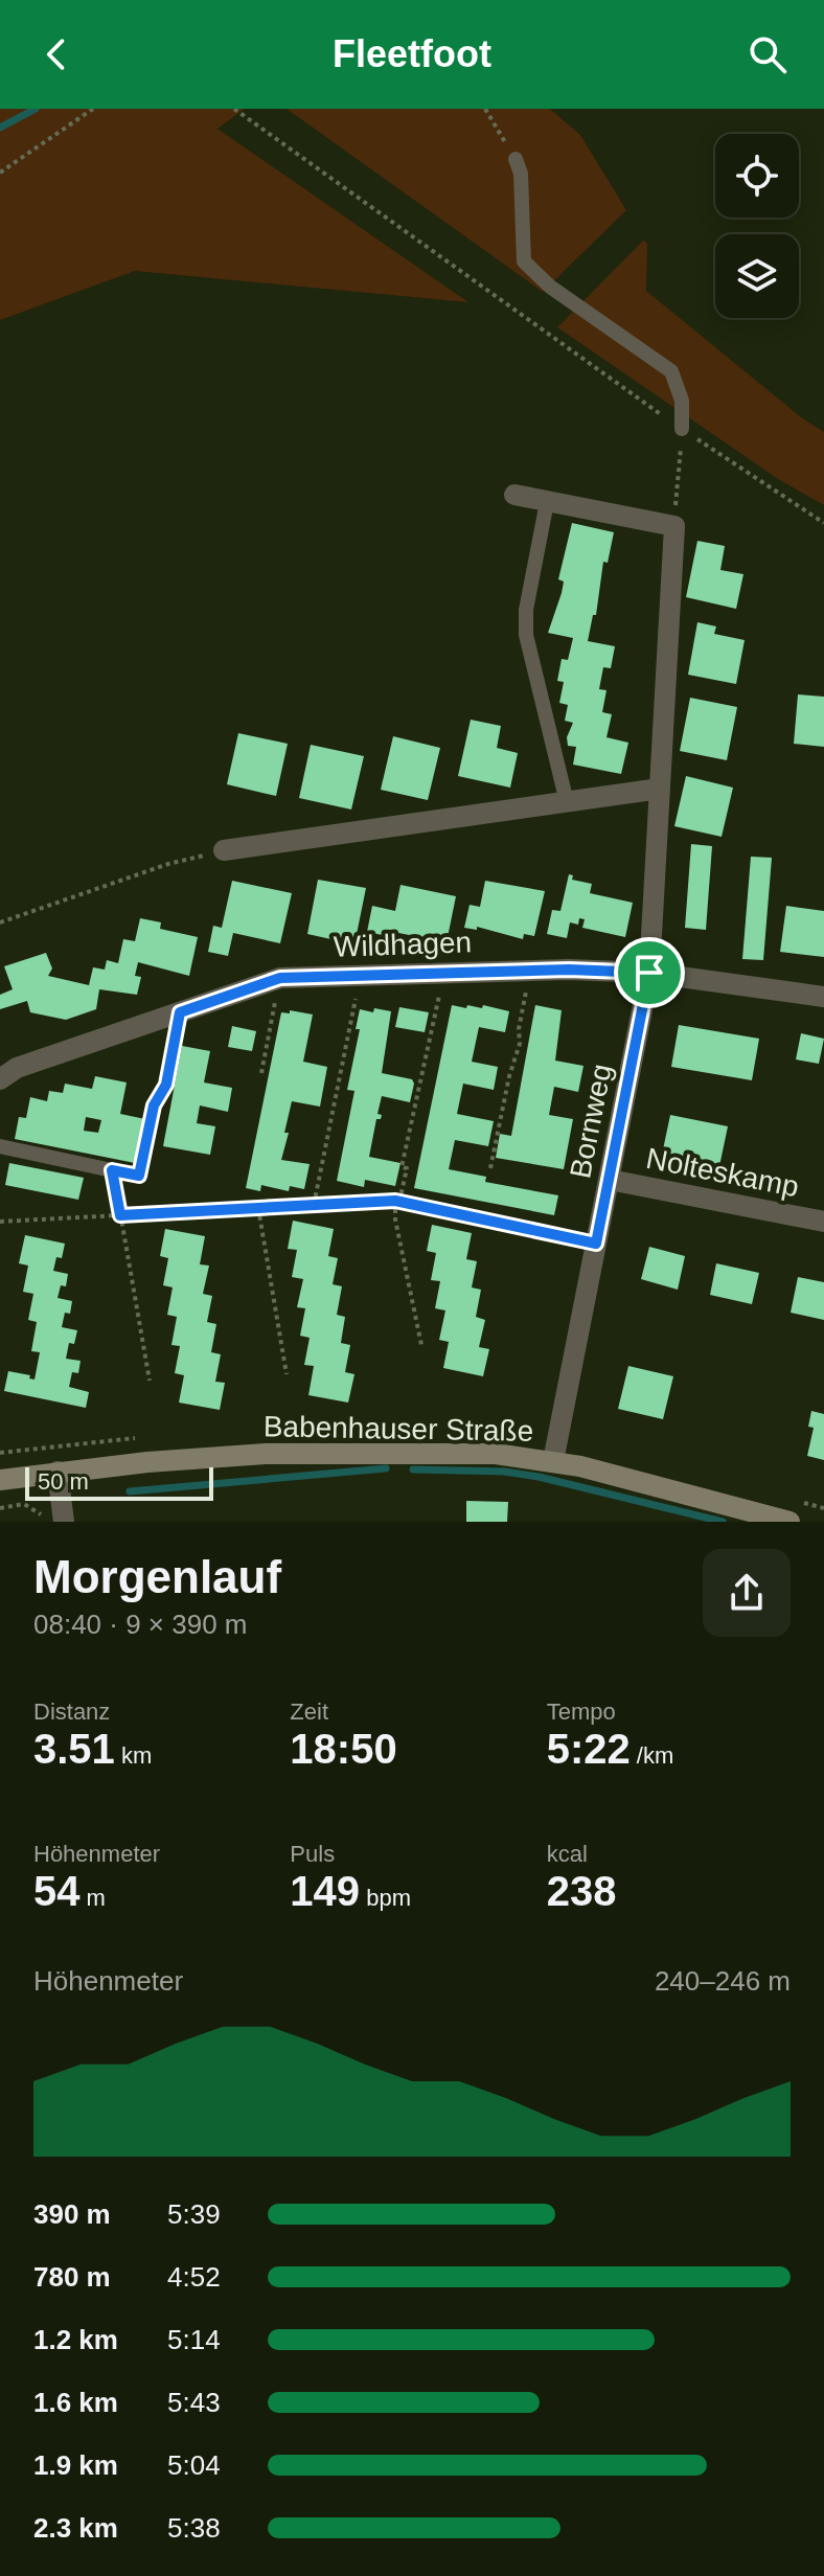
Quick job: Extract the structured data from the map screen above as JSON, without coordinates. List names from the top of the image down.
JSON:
{
  "streets": {
    "main road": ["Babenhauser Straße"],
    "street": ["Wildhagen", "Bornweg", "Nolteskamp"]
  },
  "crossings": [
    ["Wildhagen", "Bornweg"],
    ["Bornweg", "Nolteskamp"],
    ["Bornweg", "Babenhauser Straße"]
  ],
  "scale_bar": "50 m",
  "page": {
    "header": "Fleetfoot",
    "scale": "50 m",
    "heading": ["Morgenlauf", "08:40 · 9 × 390 m"],
    "stats": [
      ["Distanz", "3.51 km"],
      ["Zeit", "18:50"],
      ["Tempo", "5:22 /km"],
      ["Höhenmeter", "54 m"],
      ["Puls", "149 bpm"],
      ["kcal", "238"]
    ],
    "chart": ["Höhenmeter", "240–246 m"],
    "list": [
      {
        "name": "390 m",
        "note": "5:39"
      },
      {
        "name": "780 m",
        "note": "4:52"
      },
      {
        "name": "1.2 km",
        "note": "5:14"
      },
      {
        "name": "1.6 km",
        "note": "5:43"
      },
      {
        "name": "1.9 km",
        "note": "5:04"
      },
      {
        "name": "2.3 km",
        "note": "5:38"
      }
    ]
  }
}
